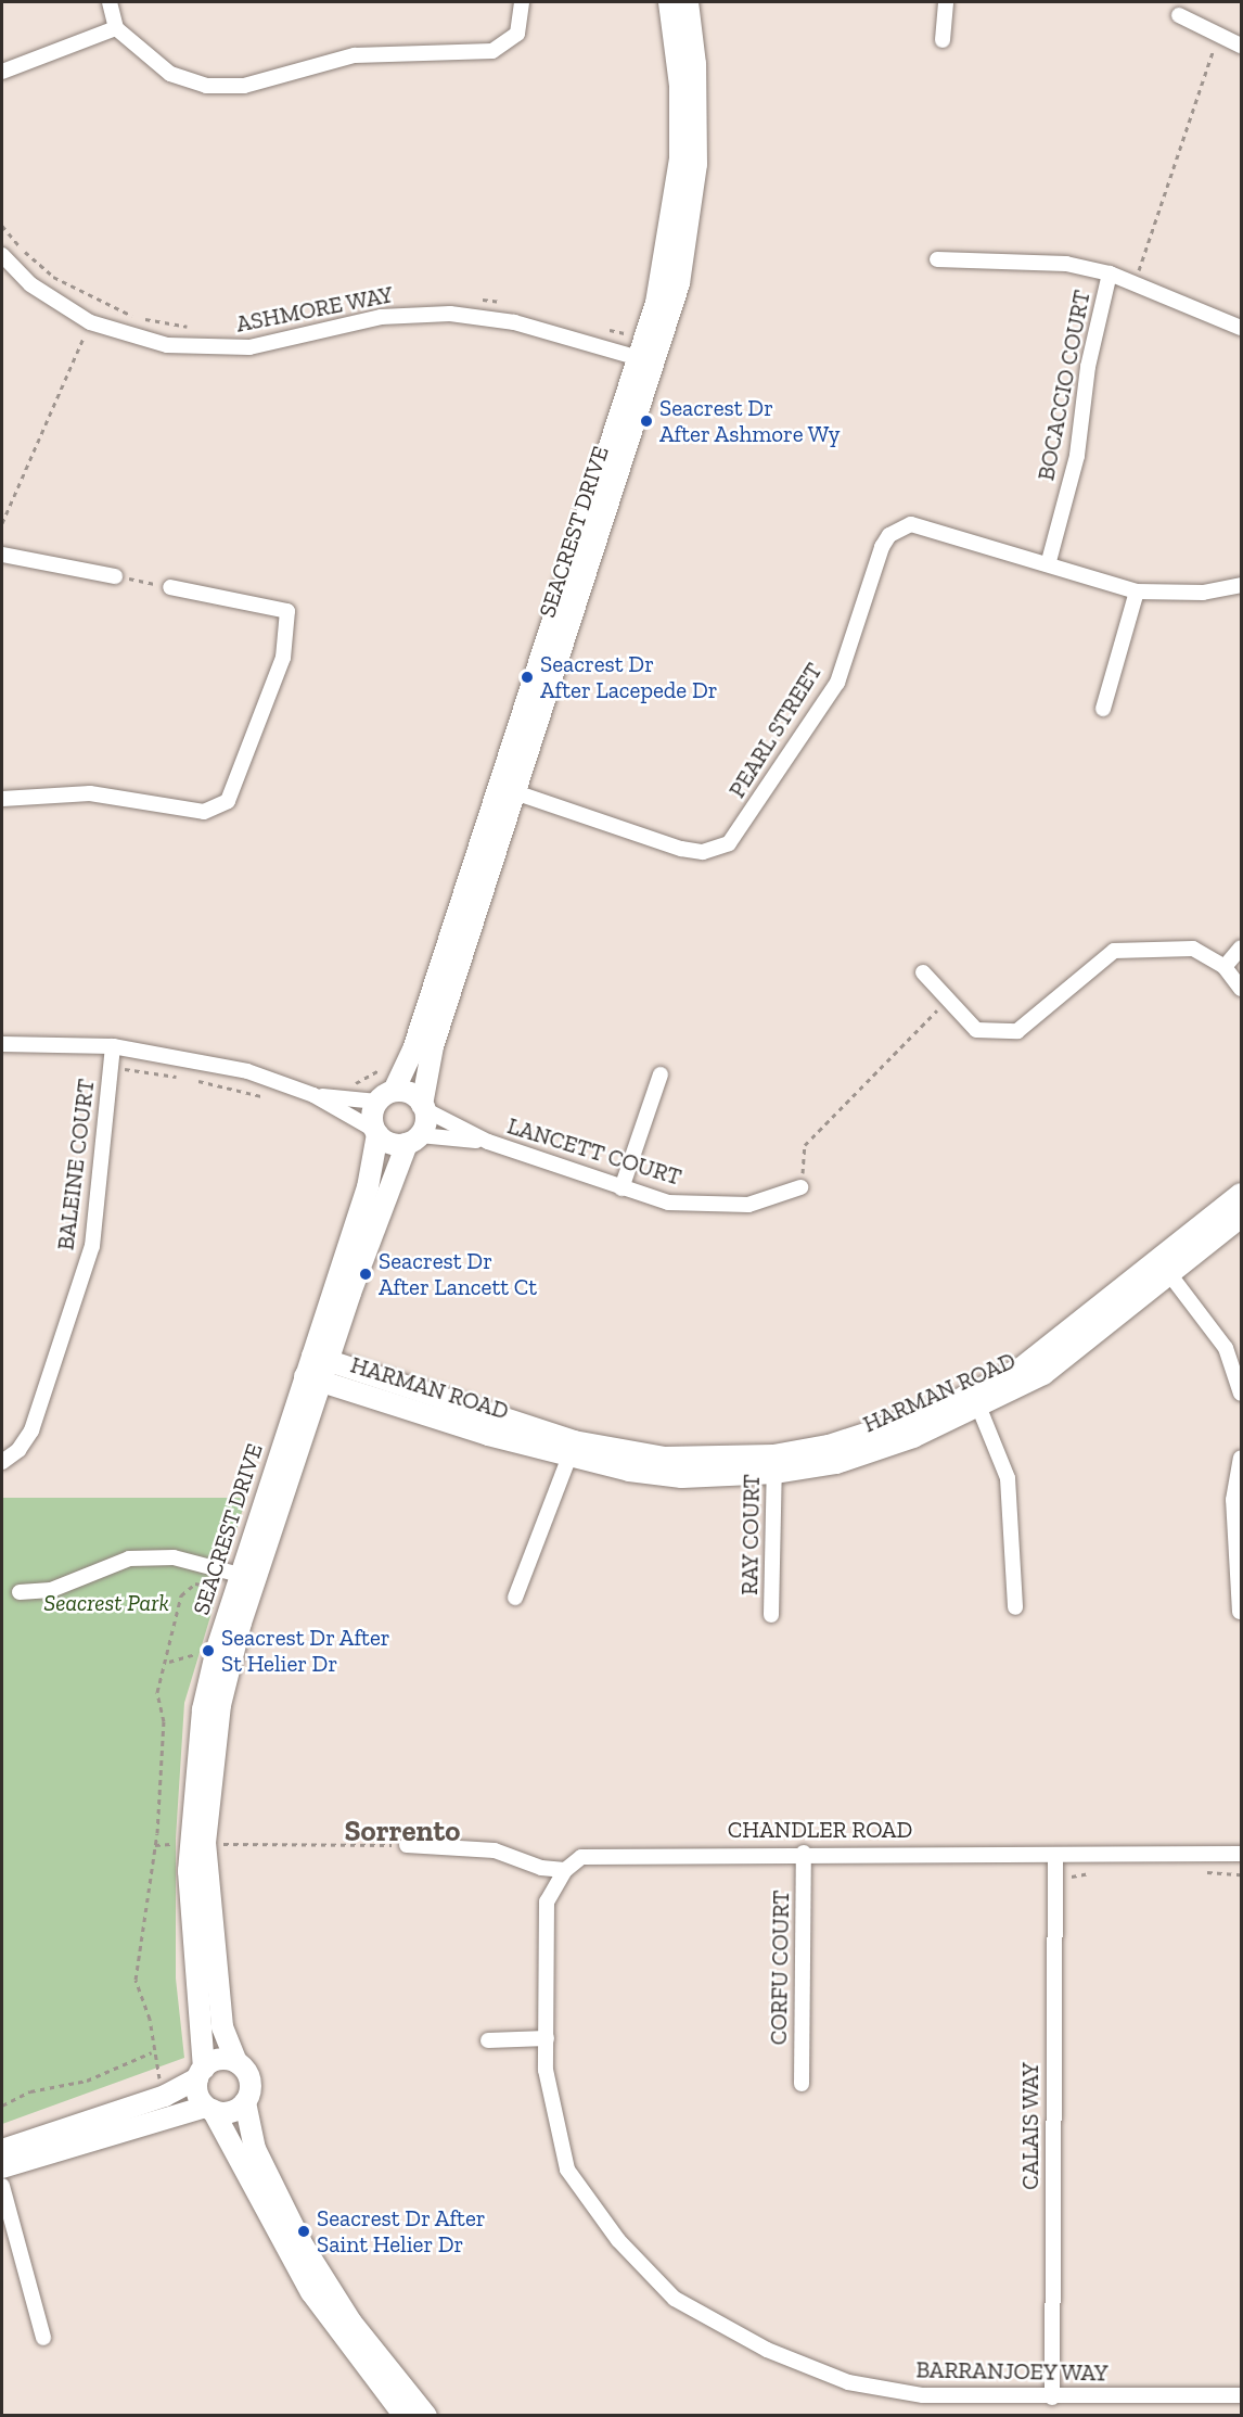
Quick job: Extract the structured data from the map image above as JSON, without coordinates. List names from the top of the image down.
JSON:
{
  "streets": {
    "main road": ["SEACREST DRIVE", "HARMAN ROAD"],
    "street": [
      "ASHMORE WAY",
      "BOCACCIO COURT",
      "PEARL STREET",
      "LANCETT COURT",
      "BALEINE COURT",
      "RAY COURT",
      "CHANDLER ROAD",
      "CORFU COURT",
      "CALAIS WAY",
      "BARRANJOEY WAY"
    ]
  },
  "crossings": [
    ["ASHMORE WAY", "SEACREST DRIVE"],
    ["BOCACCIO COURT", "PEARL STREET"],
    ["SEACREST DRIVE", "PEARL STREET"],
    ["SEACREST DRIVE", "LANCETT COURT"],
    ["SEACREST DRIVE", "HARMAN ROAD"],
    ["HARMAN ROAD", "RAY COURT"],
    ["CHANDLER ROAD", "CORFU COURT"],
    ["CHANDLER ROAD", "CALAIS WAY"],
    ["CHANDLER ROAD", "BARRANJOEY WAY"],
    ["CALAIS WAY", "BARRANJOEY WAY"]
  ],
  "districts": ["Sorrento"],
  "parks": ["Seacrest Park"],
  "places": [
    "Seacrest Dr After Ashmore Wy",
    "Seacrest Dr After Lacepede Dr",
    "Seacrest Dr After Lancett Ct",
    "Seacrest Dr After St Helier Dr",
    "Seacrest Dr After Saint Helier Dr"
  ]
}
